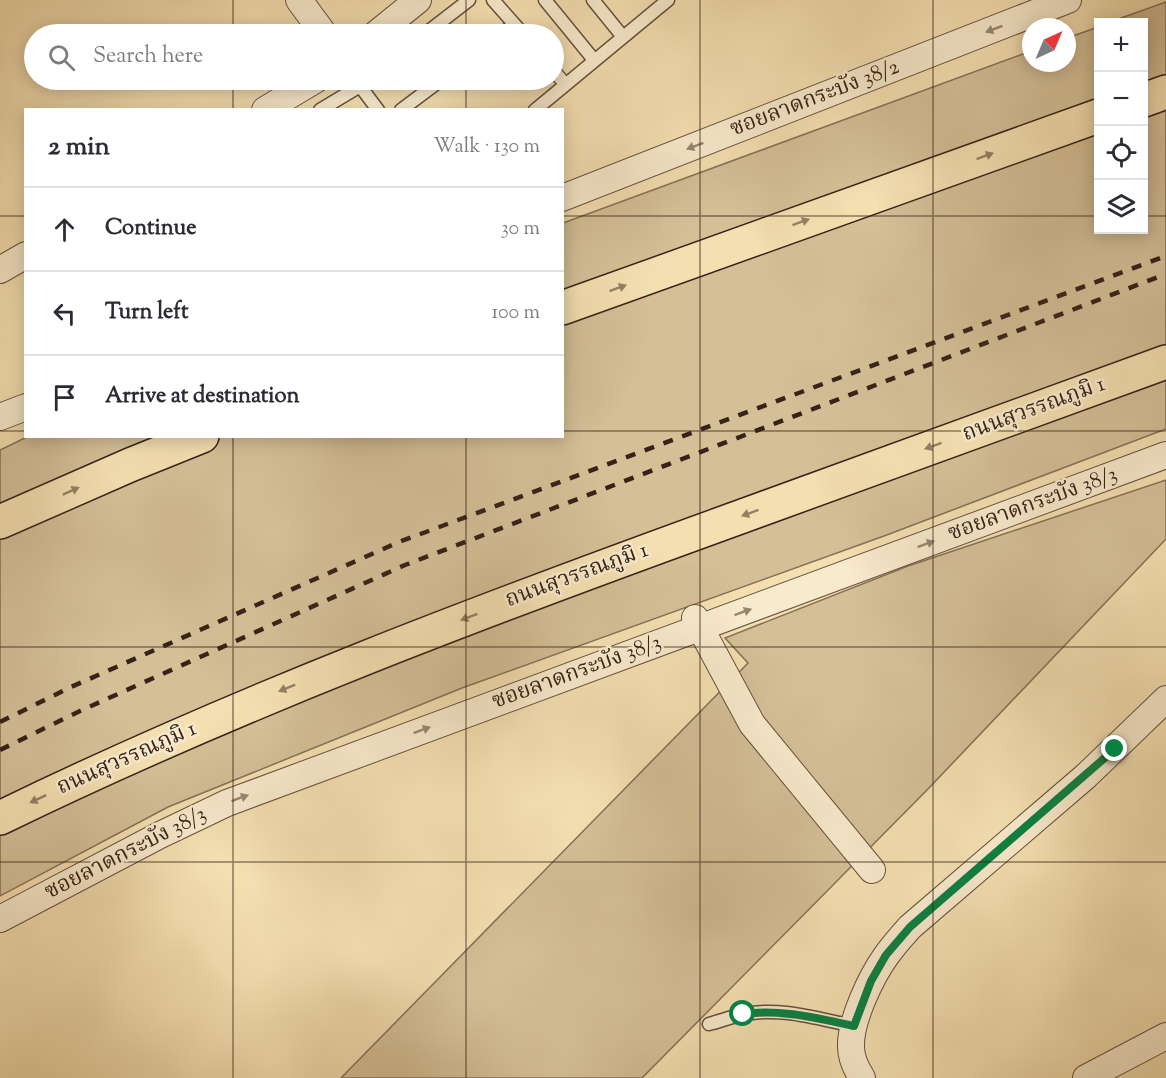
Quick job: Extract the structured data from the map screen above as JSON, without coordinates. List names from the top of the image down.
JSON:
{
  "streets": {
    "highway": ["ถนนสุวรรณภูมิ 1"],
    "street": ["ซอยลาดกระบัง 38/2", "ซอยลาดกระบัง 38/3"]
  },
  "one_way": ["ซอยลาดกระบัง 38/2", "ซอยลาดกระบัง 38/3"],
  "north": "top right",
  "page": {
    "map_buttons": ["+", "−"],
    "search": "Search here",
    "heading": ["2 min", "Walk · 130 m"],
    "list": [
      ["Continue", "30 m"],
      ["Turn left", "100 m"],
      "Arrive at destination"
    ]
  }
}
